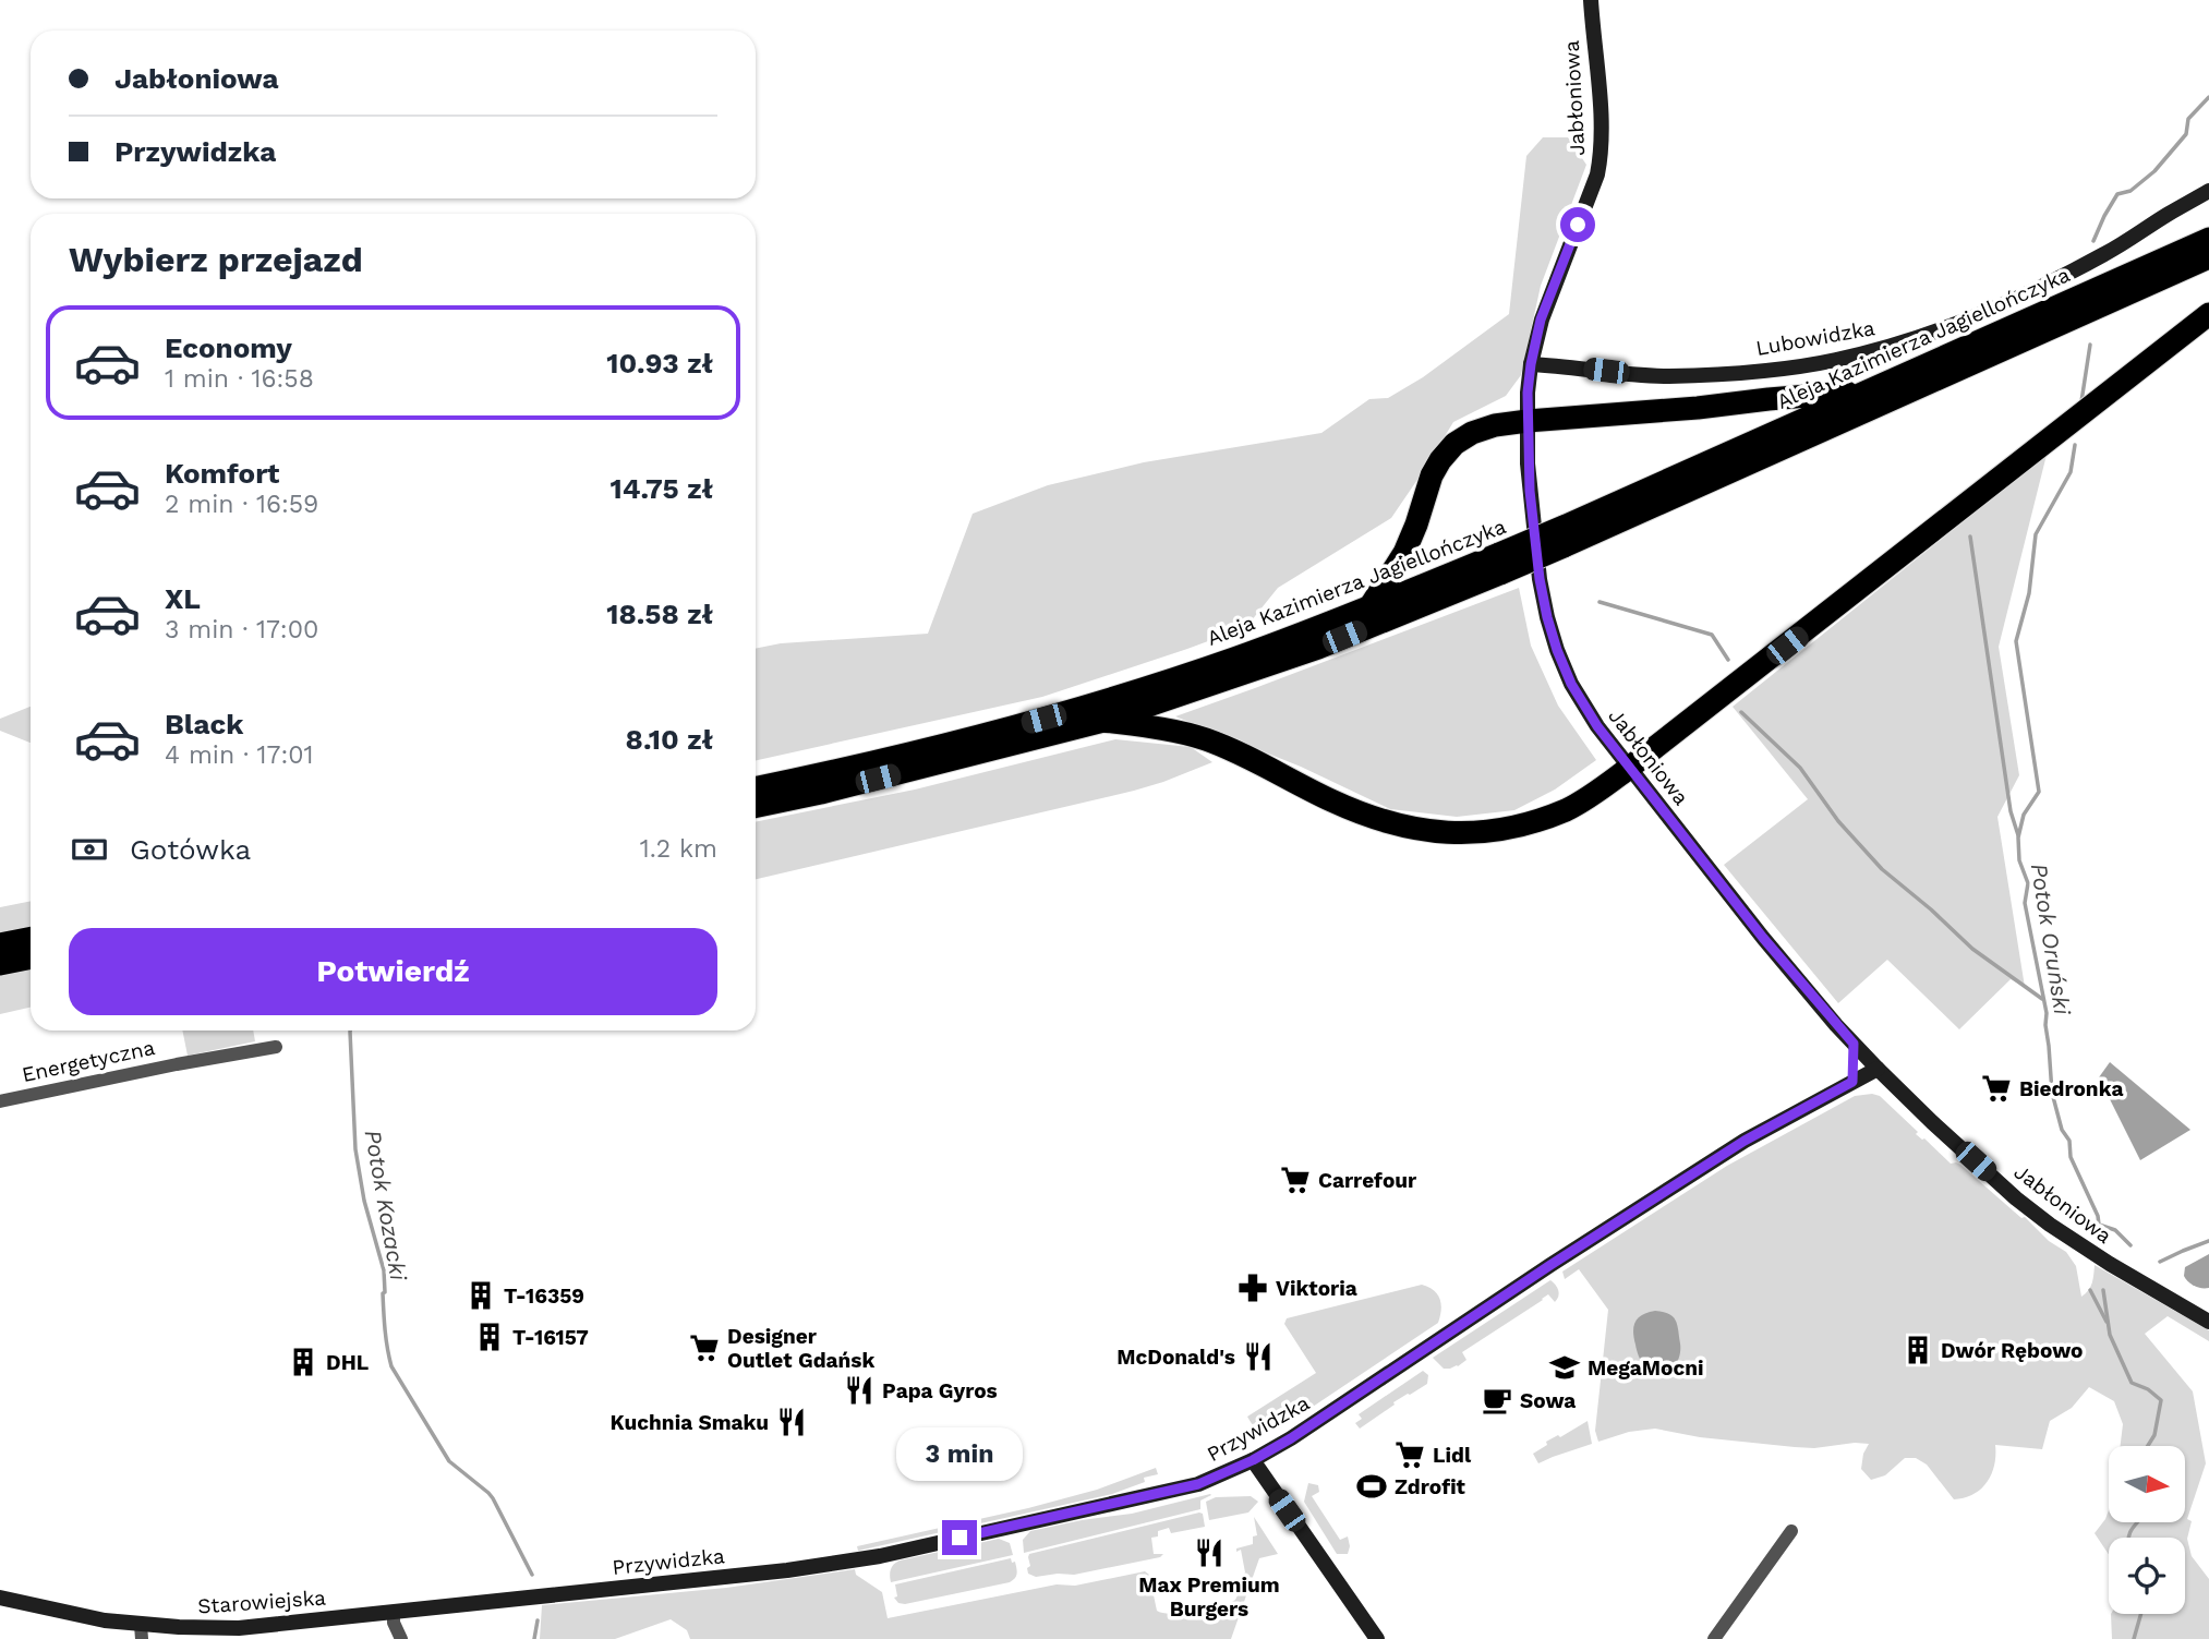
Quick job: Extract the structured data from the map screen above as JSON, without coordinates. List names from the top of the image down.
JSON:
{
  "streets": {
    "highway": ["Aleja Kazimierza Jagiellończyka"],
    "street": [
      "Jabłoniowa",
      "Lubowidzka",
      "Energetyczna",
      "Przywidzka",
      "Starowiejska"
    ]
  },
  "crossings": [
    ["Jabłoniowa", "Lubowidzka"],
    ["Jabłoniowa", "Przywidzka"],
    ["Przywidzka", "Starowiejska"]
  ],
  "water": ["Potok Oruński", "Potok Kozacki"],
  "places": {
    "supermarket": [
      "Biedronka",
      "Carrefour",
      "Designer Outlet Gdańsk",
      "Lidl"
    ],
    "pharmacy": ["Viktoria"],
    "building": [
      "T-16359",
      "T-16157",
      "Dwór Rębowo",
      "DHL"
    ],
    "restaurant": [
      "McDonald's",
      "Papa Gyros",
      "Kuchnia Smaku",
      "Max Premium Burgers"
    ],
    "school or university": ["MegaMocni"],
    "cafe": ["Sowa"],
    "sports": ["Zdrofit"]
  },
  "north": "right",
  "page": {
    "banner": ["Jabłoniowa", "Przywidzka"],
    "heading": "Wybierz przejazd",
    "list": [
      {
        "name": "Economy",
        "note": "1 min · 16:58",
        "value": "10.93 zł"
      },
      {
        "name": "Komfort",
        "note": "2 min · 16:59",
        "value": "14.75 zł"
      },
      {
        "name": "XL",
        "note": "3 min · 17:00",
        "value": "18.58 zł"
      },
      {
        "name": "Black",
        "note": "4 min · 17:01",
        "value": "8.10 zł"
      }
    ],
    "pay": ["Gotówka", "1.2 km"],
    "buttons": "Potwierdź",
    "bubble": "3 min"
  }
}
